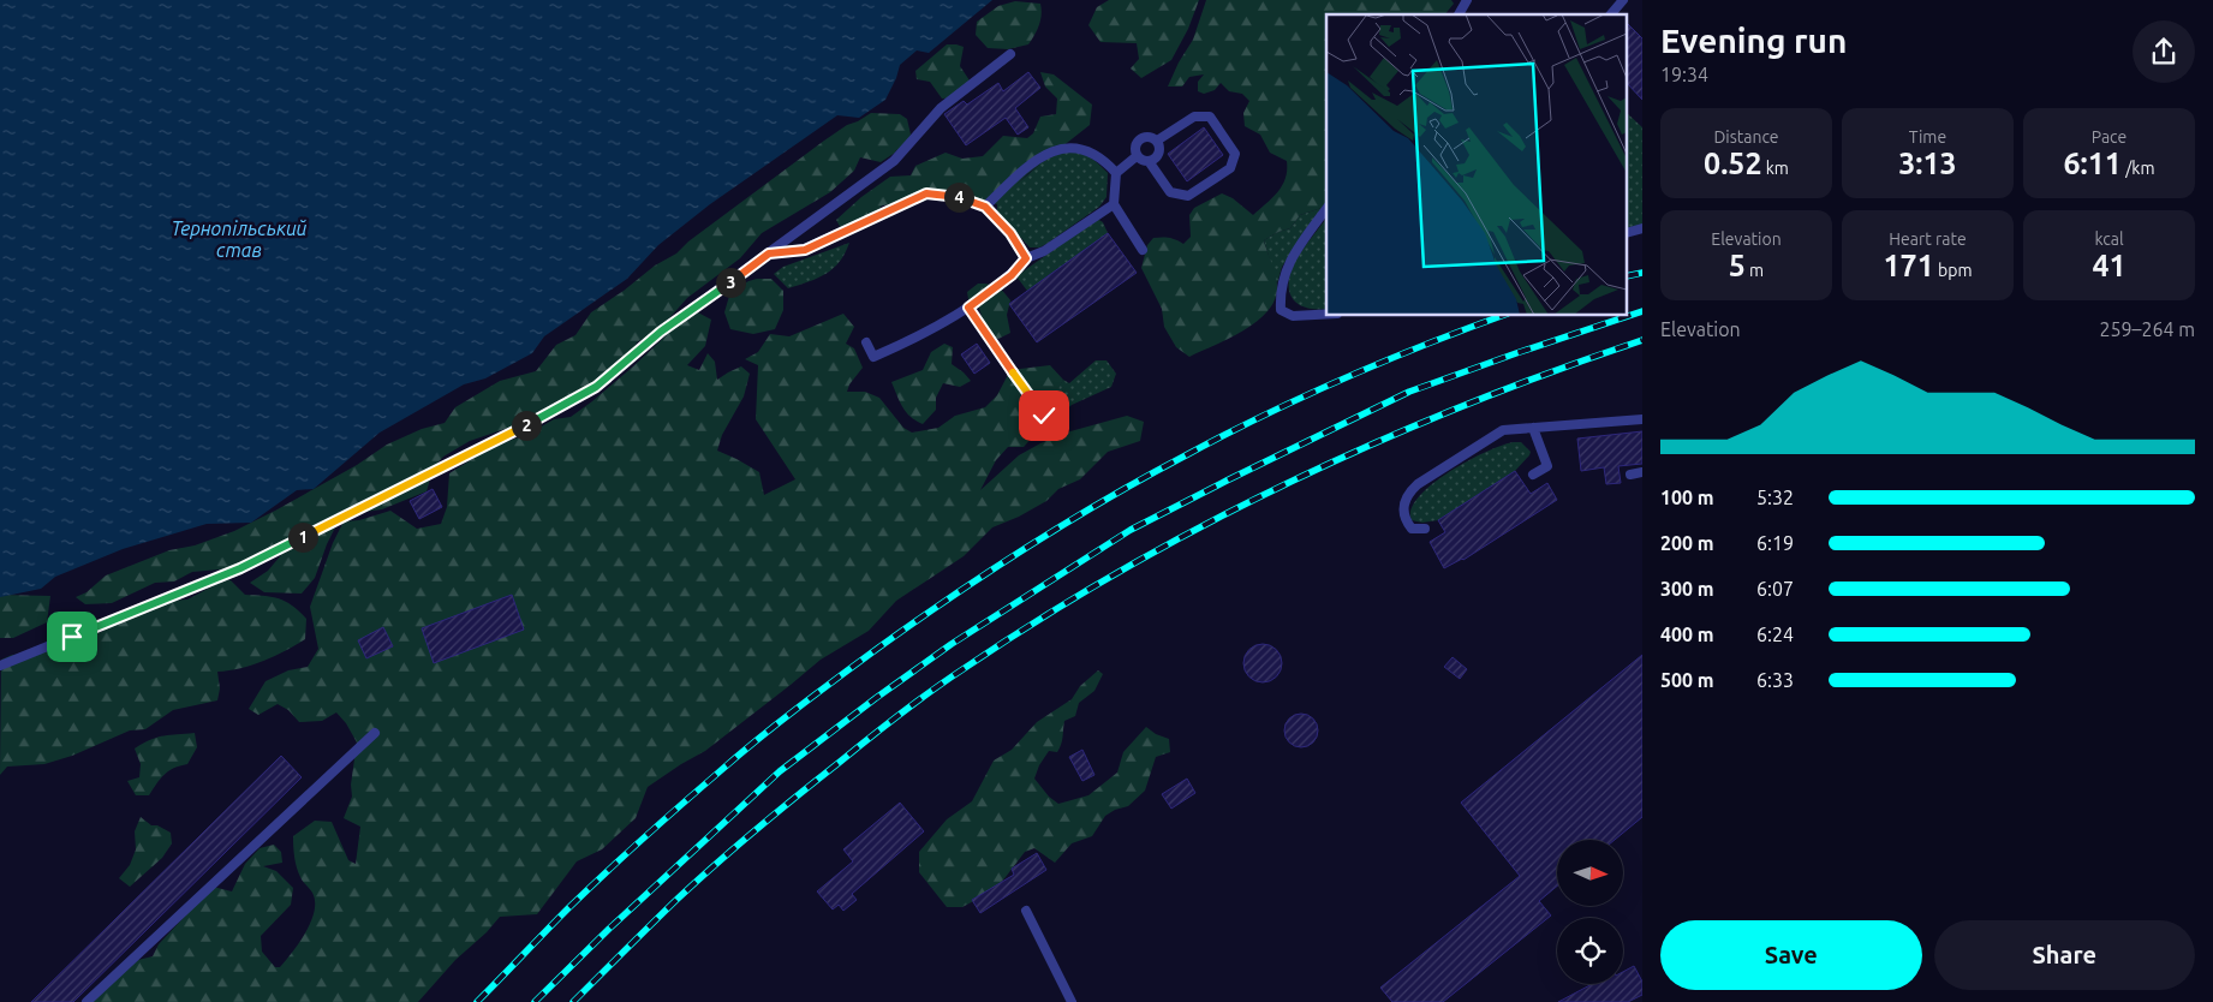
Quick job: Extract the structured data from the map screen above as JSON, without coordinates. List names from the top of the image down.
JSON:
{
  "water": ["Тернопільський став"],
  "north": "right",
  "page": {
    "heading": ["Evening run", "19:34"],
    "stats": [
      ["Distance", "0.52 km"],
      ["Time", "3:13"],
      ["Pace", "6:11 /km"],
      ["Elevation", "5 m"],
      ["Heart rate", "171 bpm"],
      ["kcal", "41"]
    ],
    "pins": [
      "4",
      "3",
      "2",
      "1"
    ],
    "chart": ["Elevation", "259–264 m"],
    "list": [
      {
        "name": "100 m",
        "note": "5:32"
      },
      {
        "name": "200 m",
        "note": "6:19"
      },
      {
        "name": "300 m",
        "note": "6:07"
      },
      {
        "name": "400 m",
        "note": "6:24"
      },
      {
        "name": "500 m",
        "note": "6:33"
      }
    ],
    "buttons": ["Save", "Share"]
  }
}
